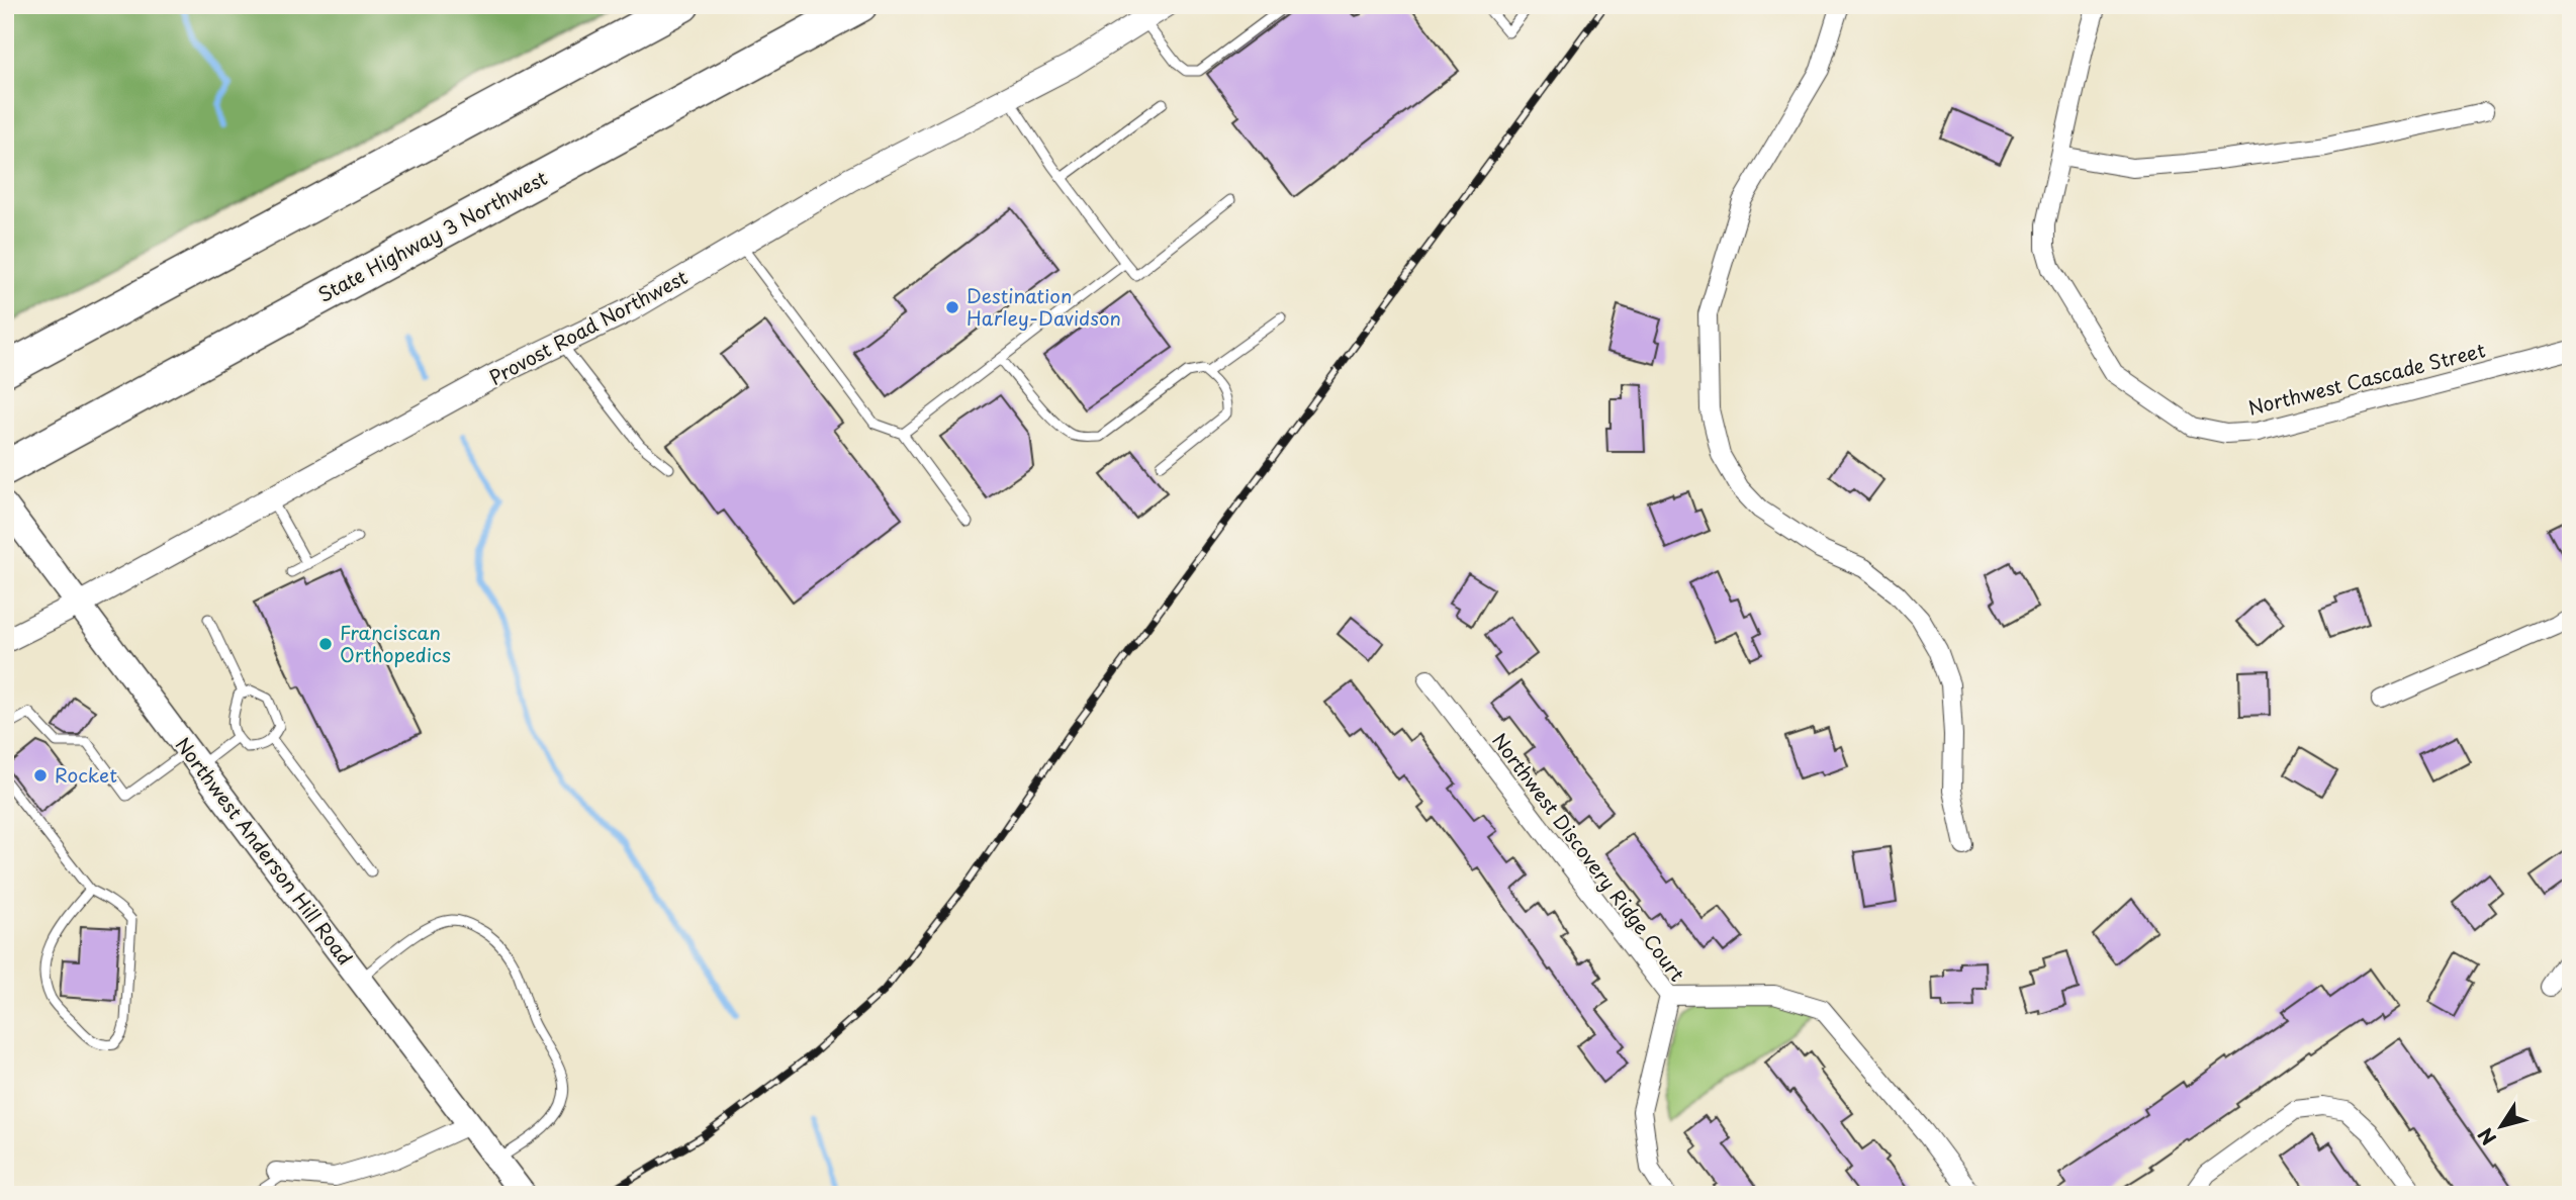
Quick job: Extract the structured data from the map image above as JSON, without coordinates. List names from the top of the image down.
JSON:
{
  "streets": {
    "highway": ["State Highway 3 Northwest"],
    "main road": ["Northwest Anderson Hill Road"],
    "street": ["Provost Road Northwest", "Northwest Cascade Street", "Northwest Discovery Ridge Court"]
  },
  "crossings": [
    ["Provost Road Northwest", "Northwest Anderson Hill Road"]
  ],
  "places": ["Destination Harley-Davidson", "Franciscan Orthopedics", "Rocket"],
  "north": "bottom left"
}
